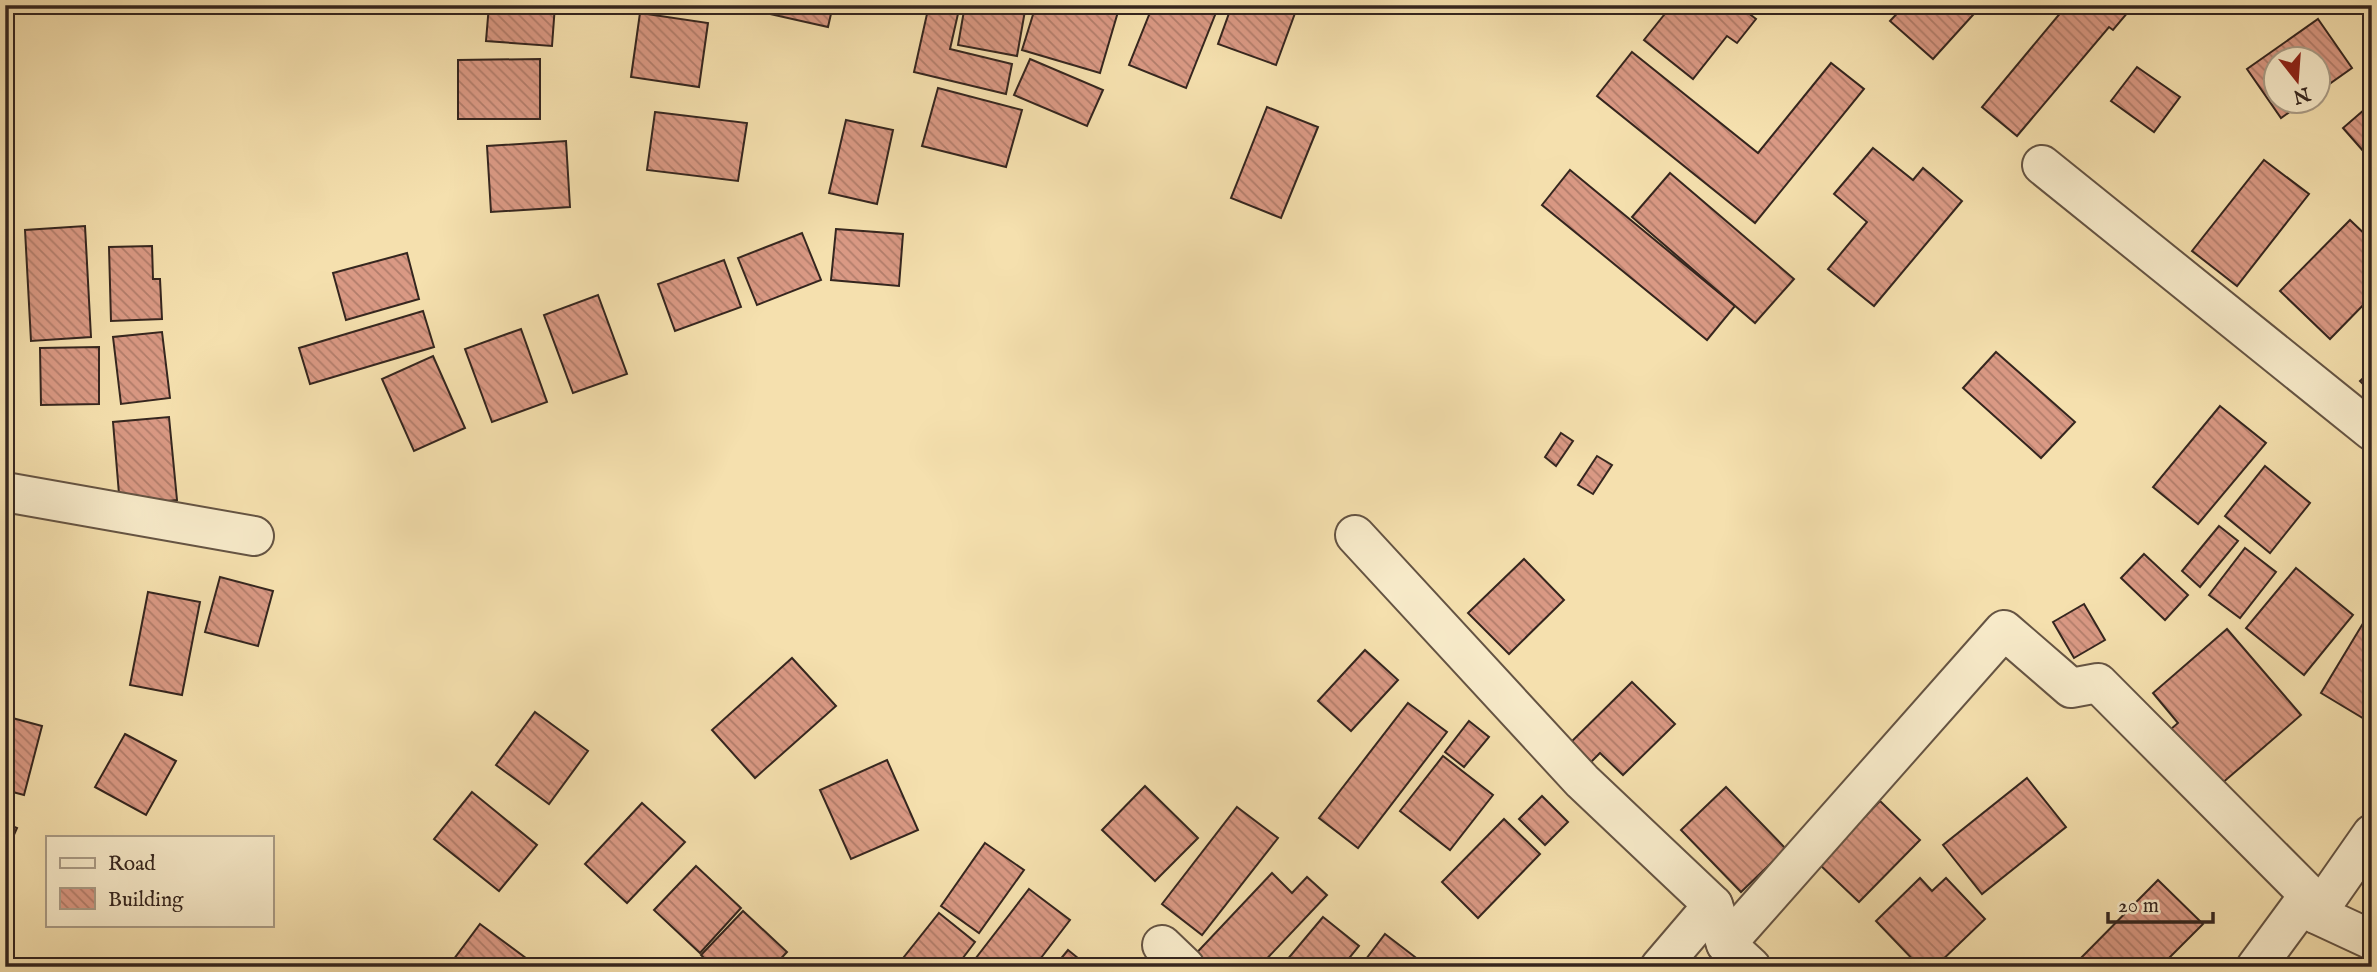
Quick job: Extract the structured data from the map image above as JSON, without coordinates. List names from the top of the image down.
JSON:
{
  "legend": ["Road", "Building"],
  "scale_bar": "20 m",
  "north": "bottom"
}
